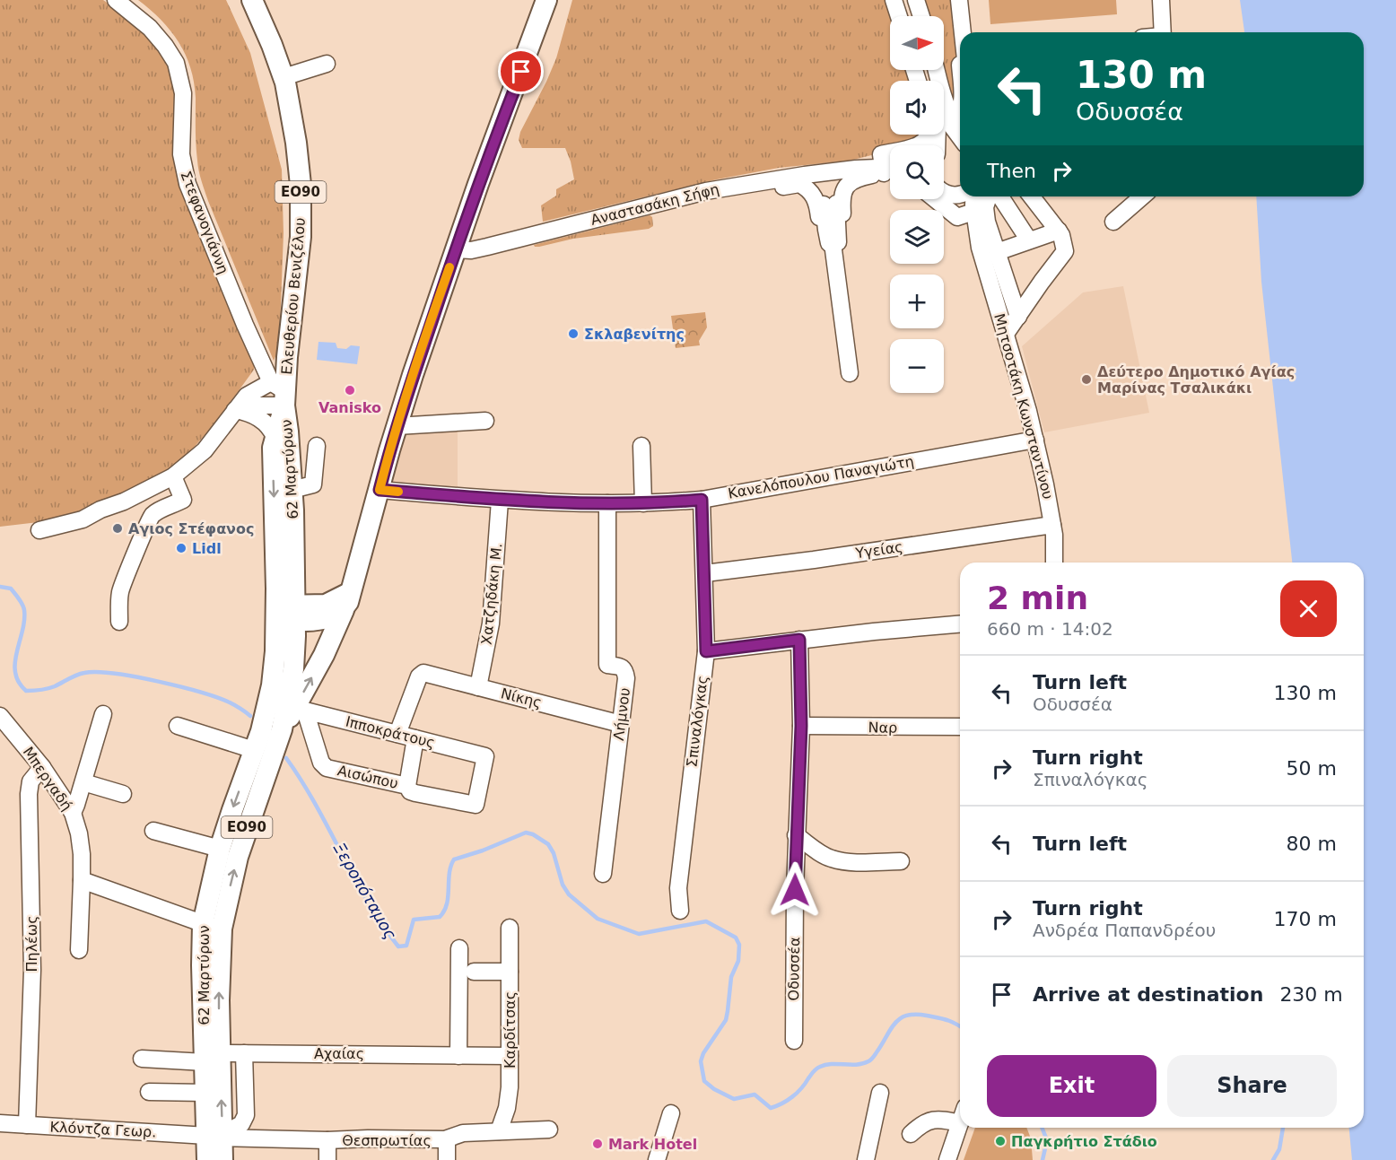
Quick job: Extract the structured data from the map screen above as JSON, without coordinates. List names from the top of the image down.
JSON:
{
  "streets": {
    "main road": ["ΕΟ90", "Ελευθερίου Βενιζέλου", "62 Μαρτύρων"],
    "street": [
      "Αναστασάκη Σήφη",
      "Στεφανογιάννη",
      "Μητσοτάκη Κωνσταντίνου",
      "Κανελόπουλου Παναγιώτη",
      "Υγείας",
      "Χατζηδάκη Μ.",
      "Νίκης",
      "Λήμνου",
      "Σπιναλόγκας",
      "Ναρ",
      "Ιπποκράτους",
      "Αισώπου",
      "Μπεργαδή",
      "Πηλέως",
      "Οδυσσέα",
      "Καρδίτσας",
      "Αχαίας",
      "Κλόντζα Γεωρ.",
      "Θεσπρωτίας"
    ]
  },
  "crossings": [
    ["Στεφανογιάννη", "Ελευθερίου Βενιζέλου"],
    ["Στεφανογιάννη", "62 Μαρτύρων"],
    ["Ελευθερίου Βενιζέλου", "62 Μαρτύρων"],
    ["Μητσοτάκη Κωνσταντίνου", "Κανελόπουλου Παναγιώτη"],
    ["Μητσοτάκη Κωνσταντίνου", "Υγείας"],
    ["62 Μαρτύρων", "Αχαίας"],
    ["62 Μαρτύρων", "Κλόντζα Γεωρ."],
    ["62 Μαρτύρων", "Θεσπρωτίας"],
    ["Κανελόπουλου Παναγιώτη", "Χατζηδάκη Μ."],
    ["Κανελόπουλου Παναγιώτη", "Λήμνου"],
    ["Κανελόπουλου Παναγιώτη", "Σπιναλόγκας"],
    ["Υγείας", "Σπιναλόγκας"],
    ["Χατζηδάκη Μ.", "Νίκης"],
    ["Νίκης", "Λήμνου"],
    ["Νίκης", "Ιπποκράτους"],
    ["Ναρ", "Οδυσσέα"],
    ["Ιπποκράτους", "Αισώπου"],
    ["Μπεργαδή", "Πηλέως"],
    ["Πηλέως", "Κλόντζα Γεωρ."],
    ["Καρδίτσας", "Αχαίας"],
    ["Καρδίτσας", "Θεσπρωτίας"],
    ["Κλόντζα Γεωρ.", "Θεσπρωτίας"]
  ],
  "water": ["Ξεροπόταμος"],
  "places": [
    "Σκλαβενίτης",
    "Δεύτερο Δημοτικό Αγίας Μαρίνας Τσαλικάκι",
    "Vanisko",
    "Αγιος Στέφανος",
    "Lidl",
    "Παγκρήτιο Στάδιο",
    "Mark Hotel"
  ],
  "north": "right",
  "page": {
    "map_buttons": ["+", "−"],
    "turn": ["130 m", "Οδυσσέα"],
    "then": "Then",
    "heading": ["2 min", "660 m · 14:02"],
    "list": [
      {
        "name": "Turn left",
        "note": "Οδυσσέα",
        "value": "130 m"
      },
      {
        "name": "Turn right",
        "note": "Σπιναλόγκας",
        "value": "50 m"
      },
      {
        "name": "Turn left",
        "value": "80 m"
      },
      {
        "name": "Turn right",
        "note": "Ανδρέα Παπανδρέου",
        "value": "170 m"
      },
      {
        "name": "Arrive at destination",
        "value": "230 m"
      }
    ],
    "buttons": ["Exit", "Share"]
  }
}
